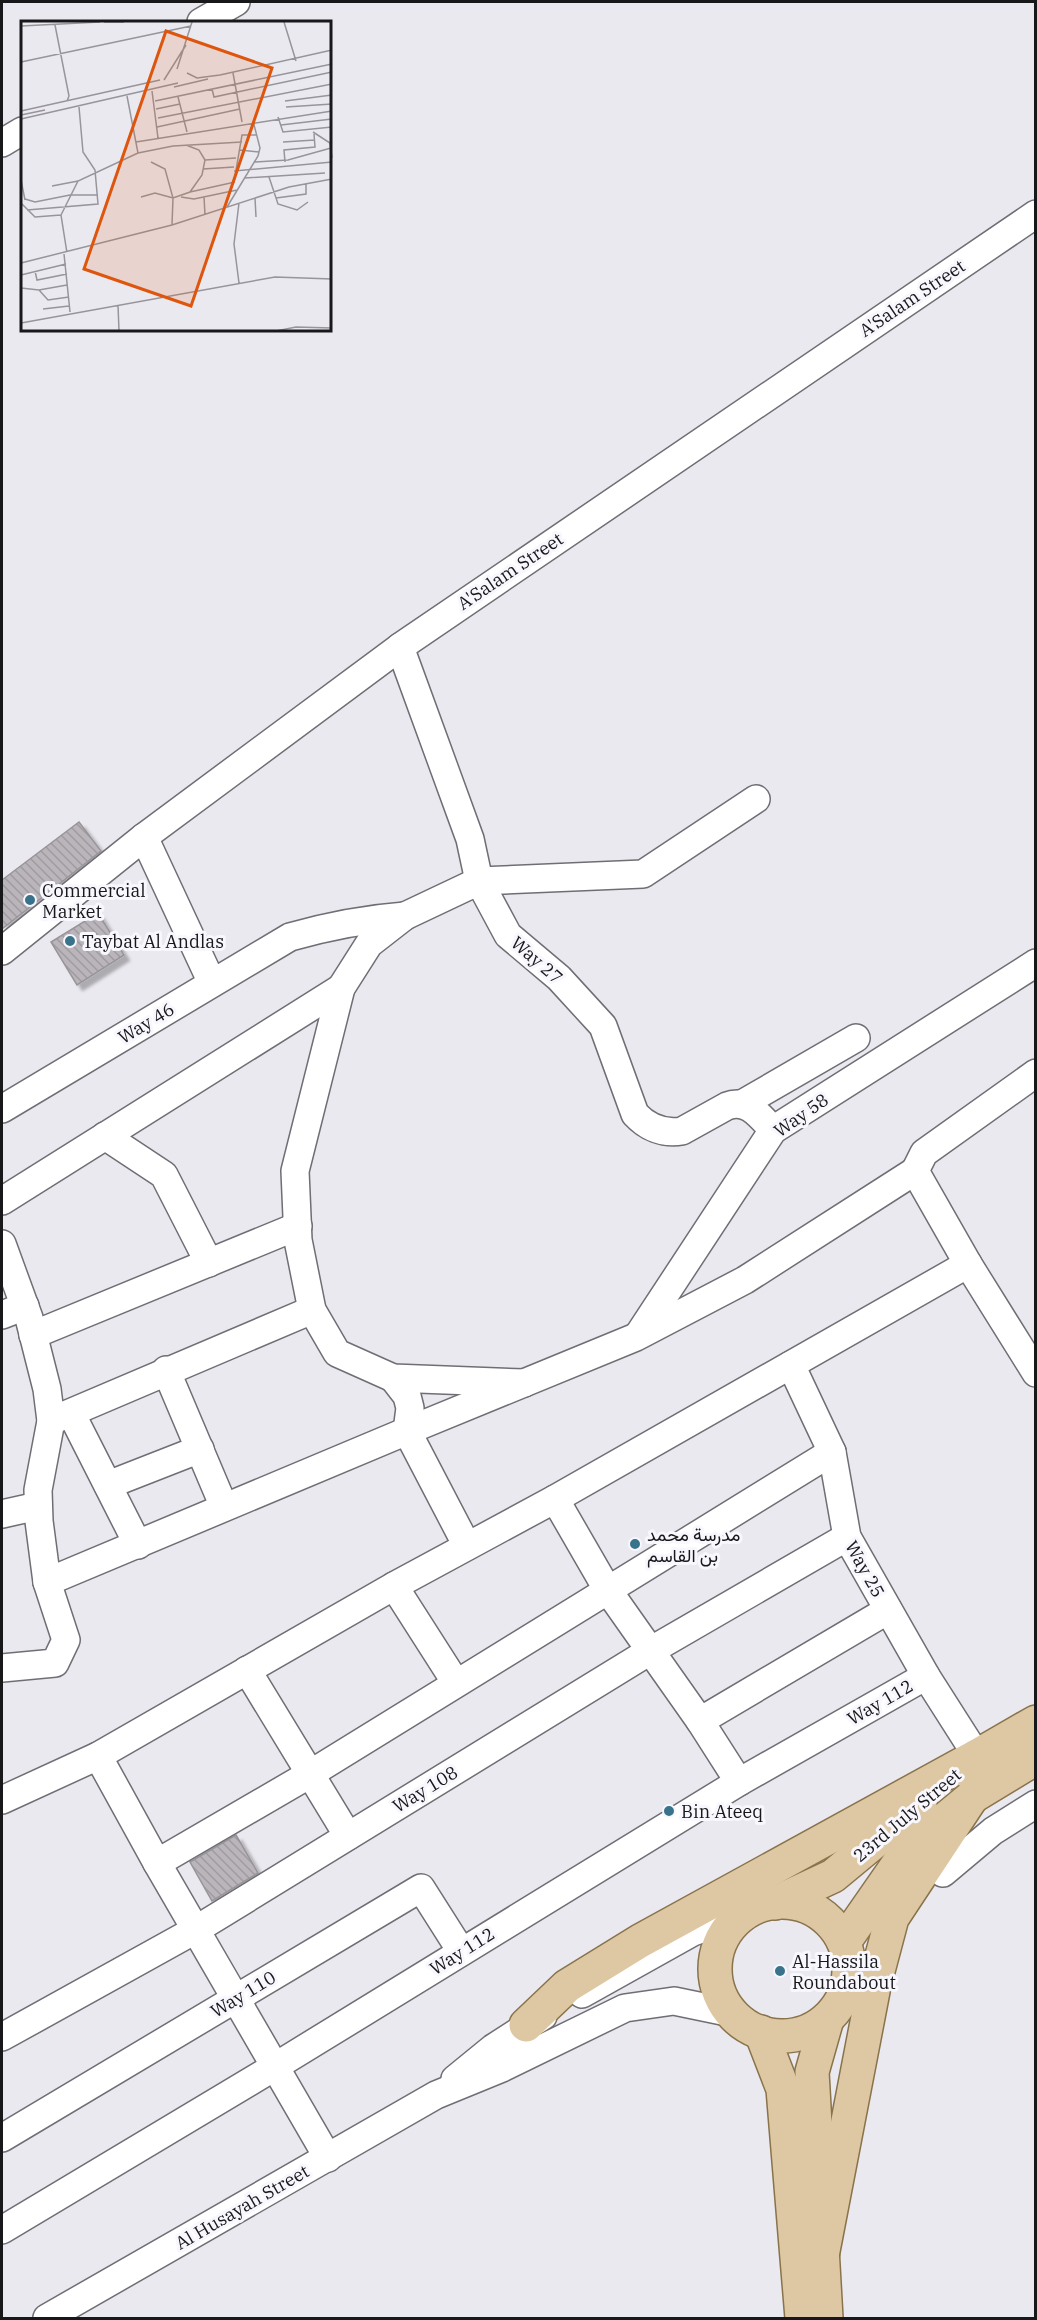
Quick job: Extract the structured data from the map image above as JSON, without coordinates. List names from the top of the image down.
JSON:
{
  "streets": {
    "main road": ["23rd July Street"],
    "street": [
      "A'Salam Street",
      "Way 27",
      "Way 46",
      "Way 58",
      "Way 25",
      "Way 112",
      "Way 108",
      "Way 110",
      "Al Husayah Street"
    ]
  },
  "crossings": [
    ["A'Salam Street", "Way 27"],
    ["Way 25", "Way 112"],
    ["Way 25", "Way 108"],
    ["Way 25", "23rd July Street"],
    ["Way 112", "Way 110"],
    ["23rd July Street", "Al Husayah Street"]
  ],
  "places": [
    "Commercial Market",
    "Taybat Al Andlas",
    "مدرسة محمد بن القاسم",
    "Bin Ateeq",
    "Al-Hassila Roundabout"
  ]
}
